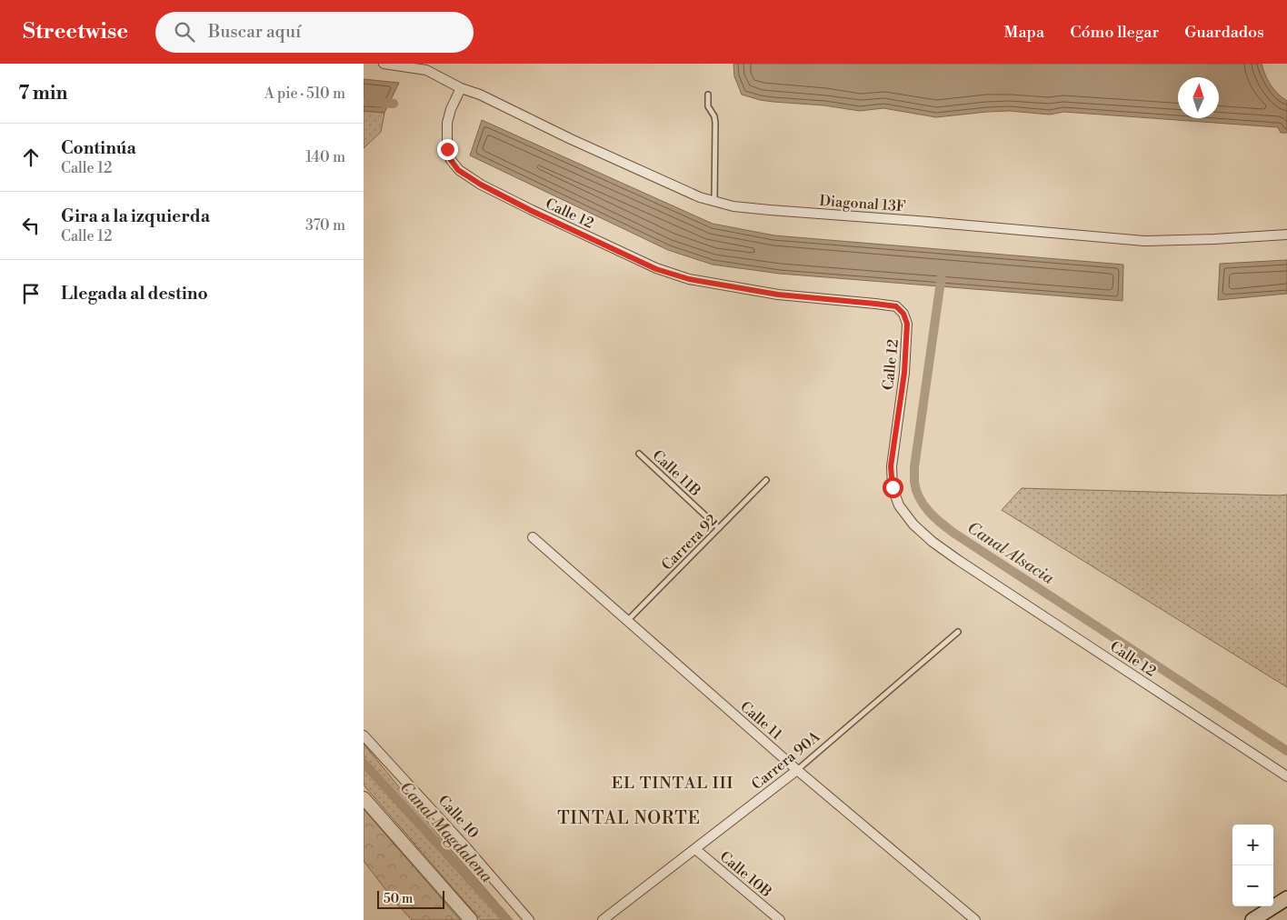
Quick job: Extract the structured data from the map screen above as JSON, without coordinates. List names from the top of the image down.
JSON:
{
  "streets": {
    "street": [
      "Diagonal 13F",
      "Calle 12",
      "Calle 11",
      "Carrera 90A",
      "Calle 10",
      "Calle 10B"
    ],
    "lane": ["Calle 11B", "Carrera 92"]
  },
  "crossings": [
    ["Diagonal 13F", "Calle 12"],
    ["Calle 11B", "Carrera 92"],
    ["Carrera 92", "Calle 11"],
    ["Calle 11", "Carrera 90A"],
    ["Carrera 90A", "Calle 10B"]
  ],
  "districts": ["EL TINTAL III", "TINTAL NORTE"],
  "water": ["Canal Alsacia", "Canal Magdalena"],
  "scale_bar": "50 m",
  "north": "top",
  "page": {
    "header": "Streetwise",
    "search": "Buscar aquí",
    "nav": ["Mapa", "Cómo llegar", "Guardados"],
    "heading": ["7 min", "A pie · 510 m"],
    "list": [
      ["Continúa", "Calle 12", "140 m"],
      ["Gira a la izquierda", "Calle 12", "370 m"],
      "Llegada al destino"
    ],
    "map_buttons": ["+", "−"],
    "scale": "50 m"
  }
}
